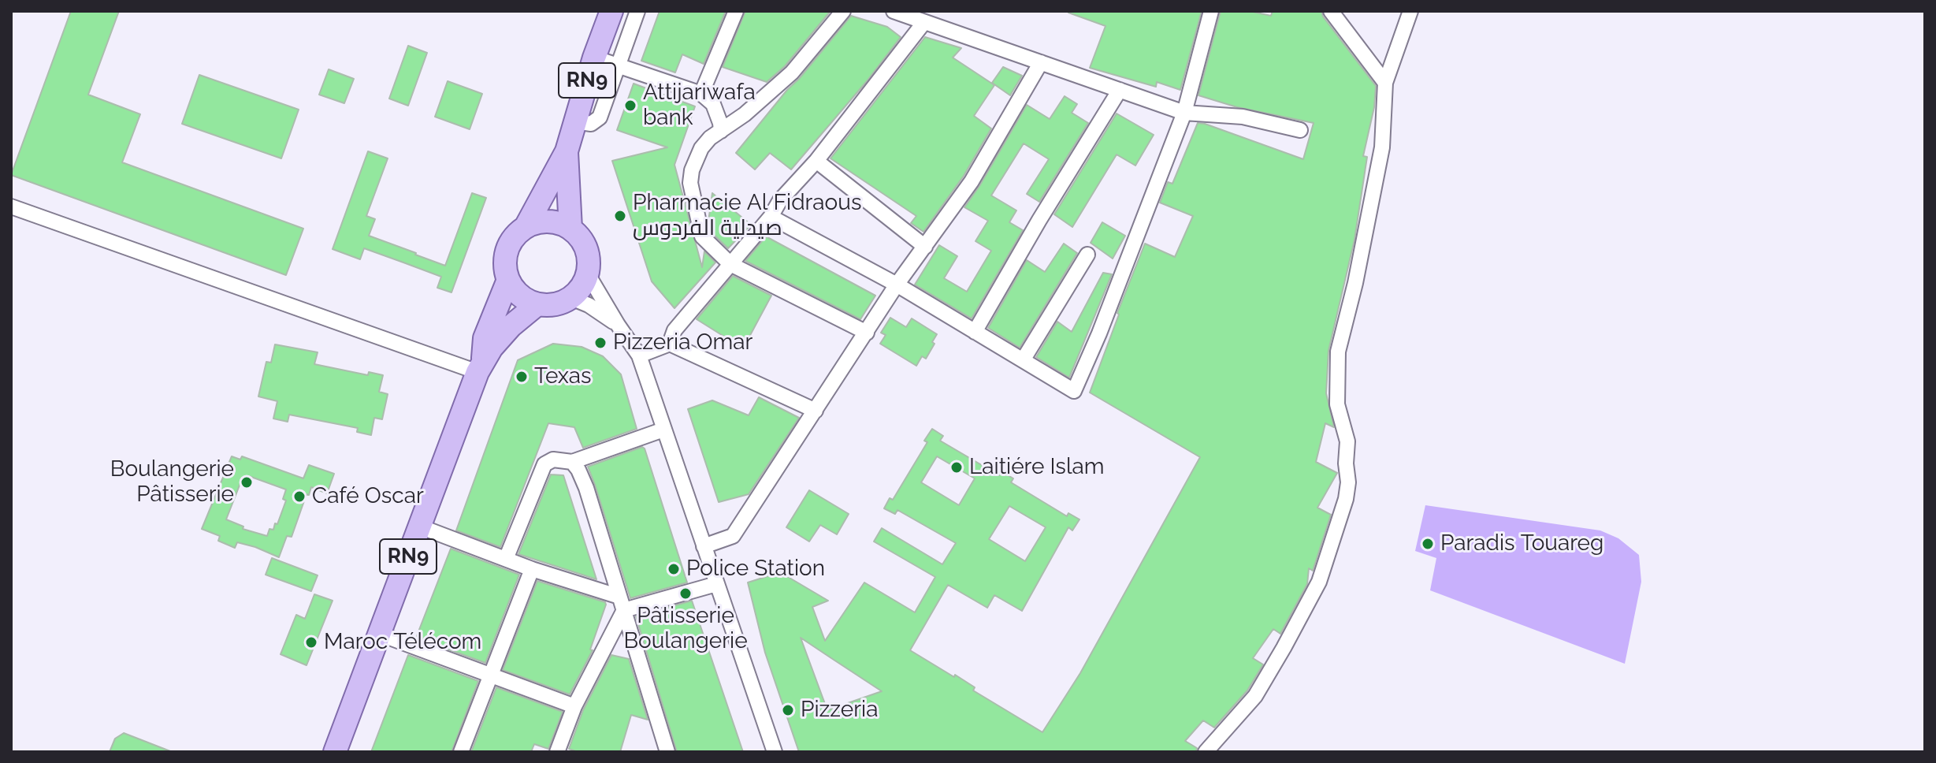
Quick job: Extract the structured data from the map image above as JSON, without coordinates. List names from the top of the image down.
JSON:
{
  "streets": {
    "main road": ["RN9"]
  },
  "places": [
    "Attijariwafa bank",
    "Pharmacie Al Fidraous صيدلية الفردوس",
    "Pizzeria Omar",
    "Texas",
    "Laitiére Islam",
    "Boulangerie Pâtisserie",
    "Café Oscar",
    "Paradis Touareg",
    "Police Station",
    "Pâtisserie Boulangerie",
    "Maroc Télécom",
    "Pizzeria"
  ]
}
